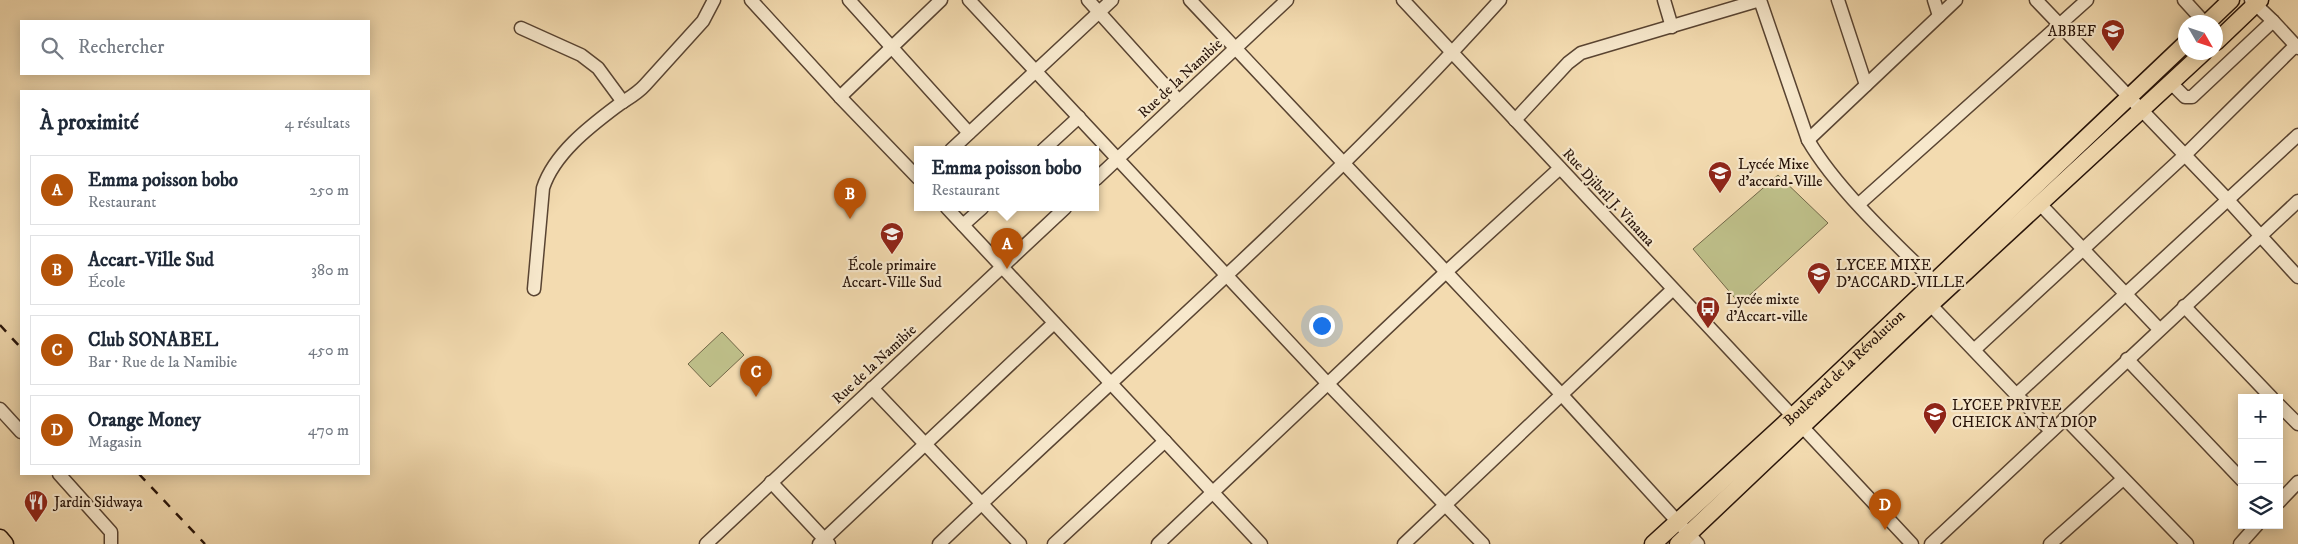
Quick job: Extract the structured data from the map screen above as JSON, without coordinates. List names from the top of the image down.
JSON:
{
  "streets": {
    "main road": ["Boulevard de la Révolution"],
    "street": ["Rue de la Namibie", "Rue Djibril J. Vinama"]
  },
  "crossings": [
    ["Rue Djibril J. Vinama", "Boulevard de la Révolution"]
  ],
  "places": {
    "school or university": [
      "ABBEF",
      "Lycée Mixe d'accard-Ville",
      "École primaire Accart-Ville Sud",
      "LYCEE MIXE D'ACCARD-VILLE",
      "LYCEE PRIVEE CHEICK ANTA DIOP"
    ],
    "bus stop": ["Lycée mixte d'Accart-ville"],
    "restaurant": ["Jardin Sidwaya"]
  },
  "north": "bottom right",
  "page": {
    "search": "Rechercher",
    "heading": ["À proximité", "4 résultats"],
    "popup": ["Emma poisson bobo", "Restaurant"],
    "list": [
      {
        "mark": "A",
        "name": "Emma poisson bobo",
        "note": "Restaurant",
        "value": "250 m"
      },
      {
        "mark": "B",
        "name": "Accart-Ville Sud",
        "note": "École",
        "value": "380 m"
      },
      {
        "mark": "C",
        "name": "Club SONABEL",
        "note": "Bar · Rue de la Namibie",
        "value": "450 m"
      },
      {
        "mark": "D",
        "name": "Orange Money",
        "note": "Magasin",
        "value": "470 m"
      }
    ],
    "pins": [
      "B",
      "A",
      "C",
      "D"
    ],
    "map_buttons": ["+", "−"]
  }
}
